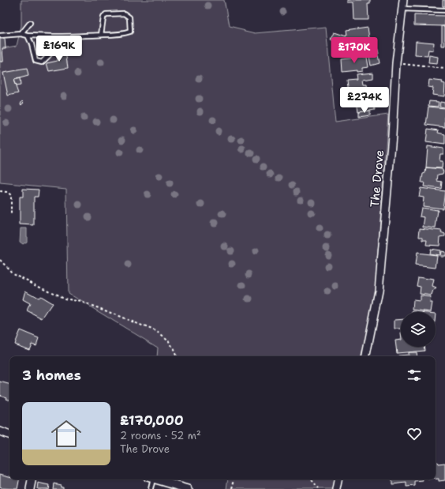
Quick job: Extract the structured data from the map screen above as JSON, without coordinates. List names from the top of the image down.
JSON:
{
  "streets": {
    "street": ["The Drove"]
  },
  "page": {
    "price": ["£169K", "£170K", "£274K"],
    "heading": "3 homes",
    "list": [
      {
        "name": "£170,000",
        "note": "2 rooms · 52 m² · The Drove"
      }
    ]
  }
}
